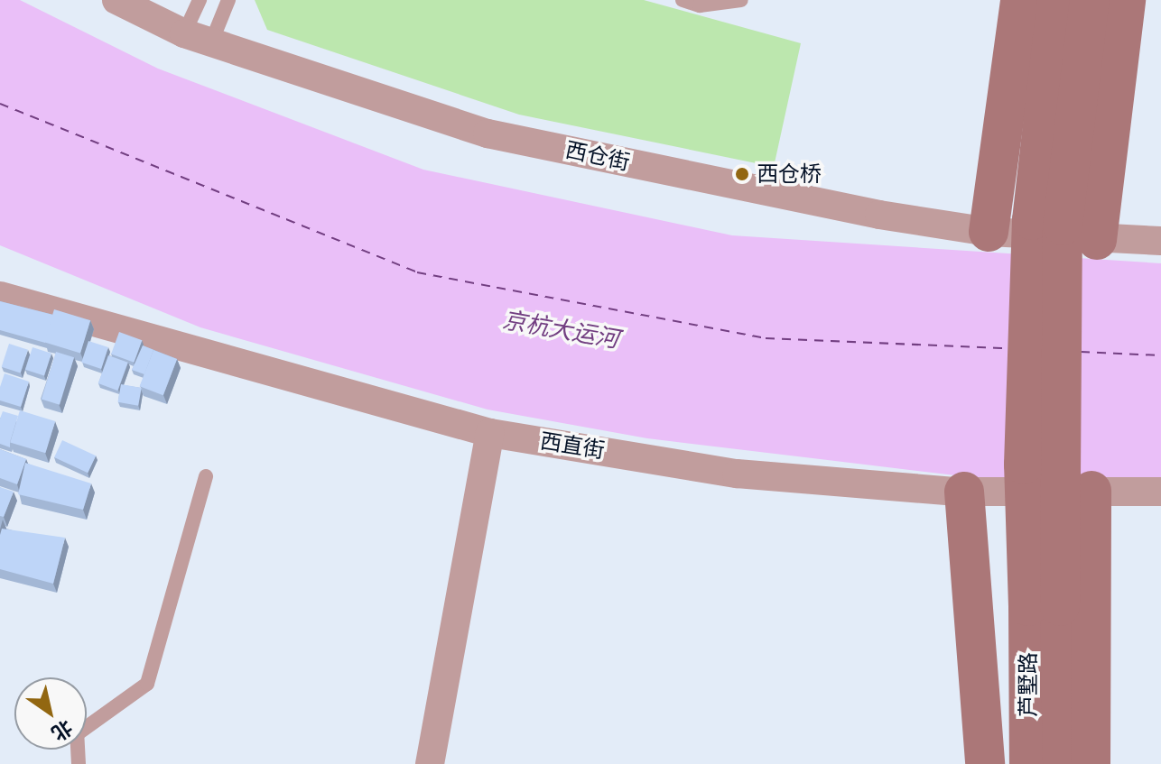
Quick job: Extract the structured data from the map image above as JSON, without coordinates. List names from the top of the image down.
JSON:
{
  "streets": {
    "main road": ["芦墅路"],
    "street": ["西仓街", "西直街"]
  },
  "water": ["京杭大运河"],
  "places": ["西仓桥"],
  "north": "bottom right"
}
